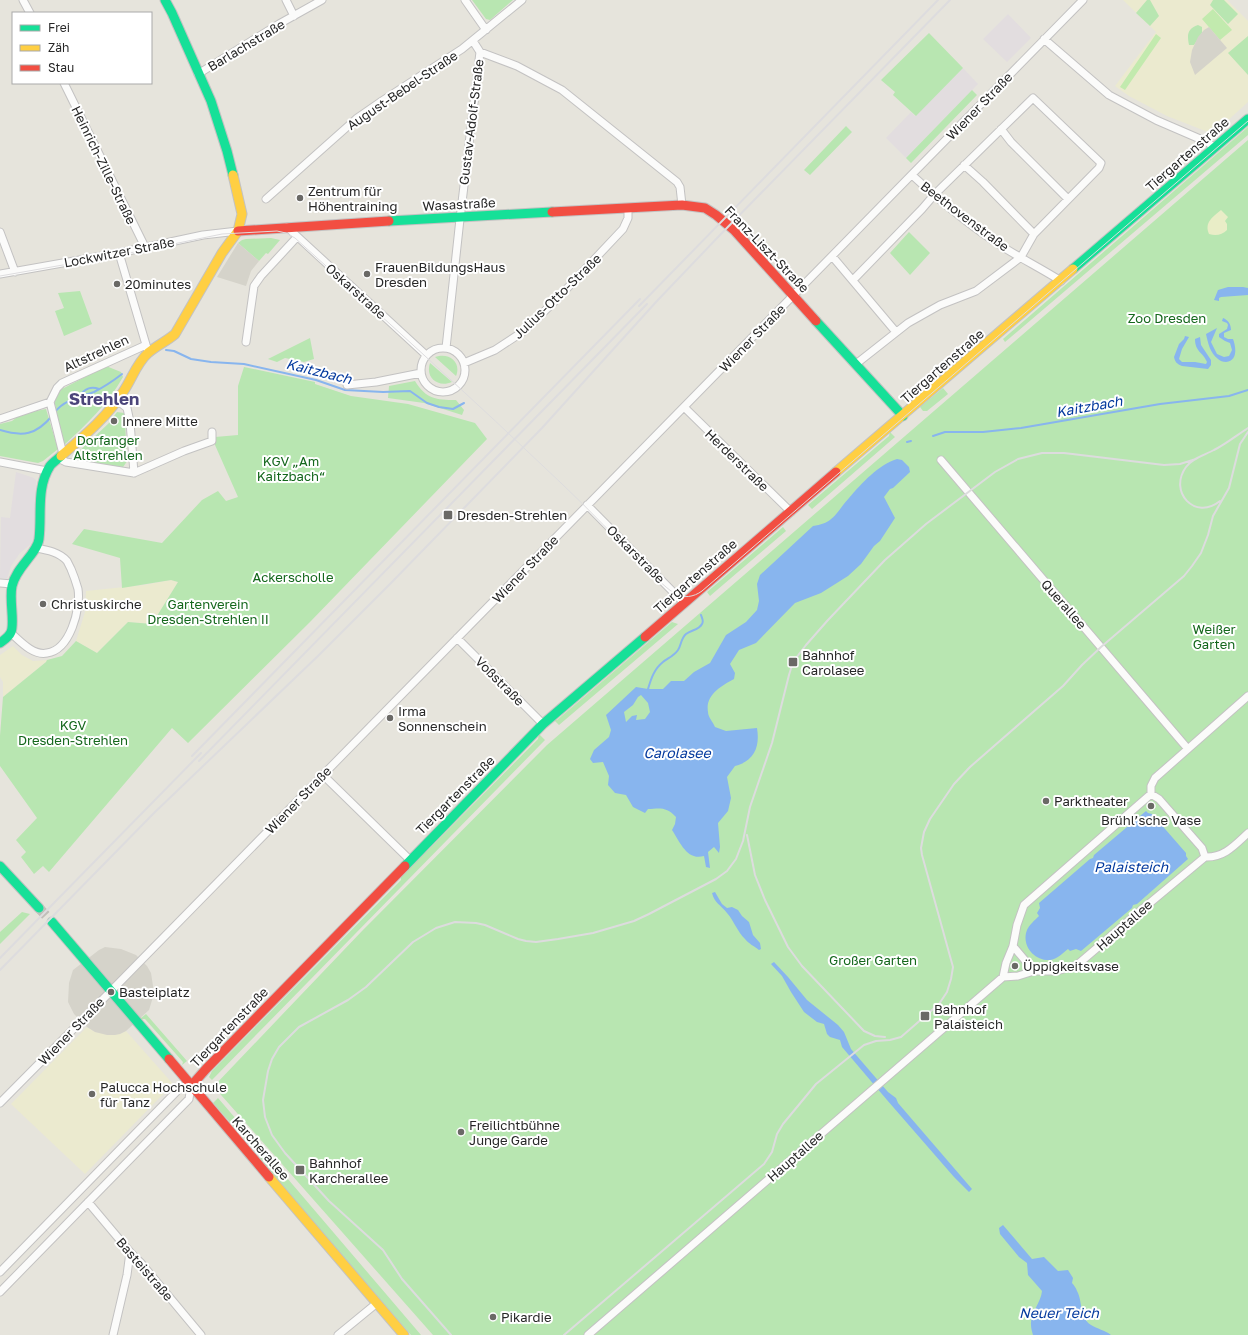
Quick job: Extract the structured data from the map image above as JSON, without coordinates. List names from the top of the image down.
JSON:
{
  "streets": {
    "street": [
      "Barlachstraße",
      "August-Bebel-Straße",
      "Wiener Straße",
      "Gustav-Adolf-Straße",
      "Tiergartenstraße",
      "Heinrich-Zille-Straße",
      "Wasastraße",
      "Beethovenstraße",
      "Franz-Liszt-Straße",
      "Lockwitzer Straße",
      "Oskarstraße",
      "Julius-Otto-Straße",
      "Altstrehlen",
      "Herderstraße",
      "Querallee",
      "Voßstraße",
      "Hauptallee",
      "Karcherallee",
      "Basteistraße"
    ]
  },
  "crossings": [
    ["August-Bebel-Straße", "Gustav-Adolf-Straße"],
    ["Wiener Straße", "Beethovenstraße"],
    ["Wiener Straße", "Franz-Liszt-Straße"],
    ["Wiener Straße", "Oskarstraße"],
    ["Wiener Straße", "Herderstraße"],
    ["Wiener Straße", "Voßstraße"],
    ["Wiener Straße", "Karcherallee"],
    ["Gustav-Adolf-Straße", "Wasastraße"],
    ["Gustav-Adolf-Straße", "Oskarstraße"],
    ["Gustav-Adolf-Straße", "Julius-Otto-Straße"],
    ["Tiergartenstraße", "Beethovenstraße"],
    ["Tiergartenstraße", "Franz-Liszt-Straße"],
    ["Tiergartenstraße", "Oskarstraße"],
    ["Tiergartenstraße", "Herderstraße"],
    ["Tiergartenstraße", "Voßstraße"],
    ["Tiergartenstraße", "Karcherallee"],
    ["Tiergartenstraße", "Basteistraße"],
    ["Heinrich-Zille-Straße", "Lockwitzer Straße"],
    ["Wasastraße", "Franz-Liszt-Straße"],
    ["Wasastraße", "Lockwitzer Straße"],
    ["Wasastraße", "Oskarstraße"],
    ["Wasastraße", "Julius-Otto-Straße"],
    ["Oskarstraße", "Julius-Otto-Straße"]
  ],
  "districts": ["Strehlen"],
  "water": [
    "Kaitzbach",
    "Carolasee",
    "Palaisteich",
    "Neuer Teich"
  ],
  "parks": [
    "Zoo Dresden",
    "Dorfanger Altstrehlen",
    "KGV „Am Kaitzbach“",
    "Ackerscholle",
    "Gartenverein Dresden-Strehlen II",
    "Weißer Garten",
    "KGV Dresden-Strehlen",
    "Großer Garten"
  ],
  "places": {
    "other": [
      "Zentrum für Höhentraining",
      "FrauenBildungsHaus Dresden",
      "20minutes",
      "Innere Mitte",
      "Christuskirche",
      "Irma Sonnenschein",
      "Parktheater",
      "Brühl’sche Vase",
      "Üppigkeitsvase",
      "Basteiplatz",
      "Palucca Hochschule für Tanz",
      "Freilichtbühne Junge Garde",
      "Pikardie"
    ],
    "transit": [
      "Dresden-Strehlen",
      "Bahnhof Carolasee",
      "Bahnhof Palaisteich",
      "Bahnhof Karcherallee"
    ]
  },
  "legend": ["Frei", "Zäh", "Stau"]
}
